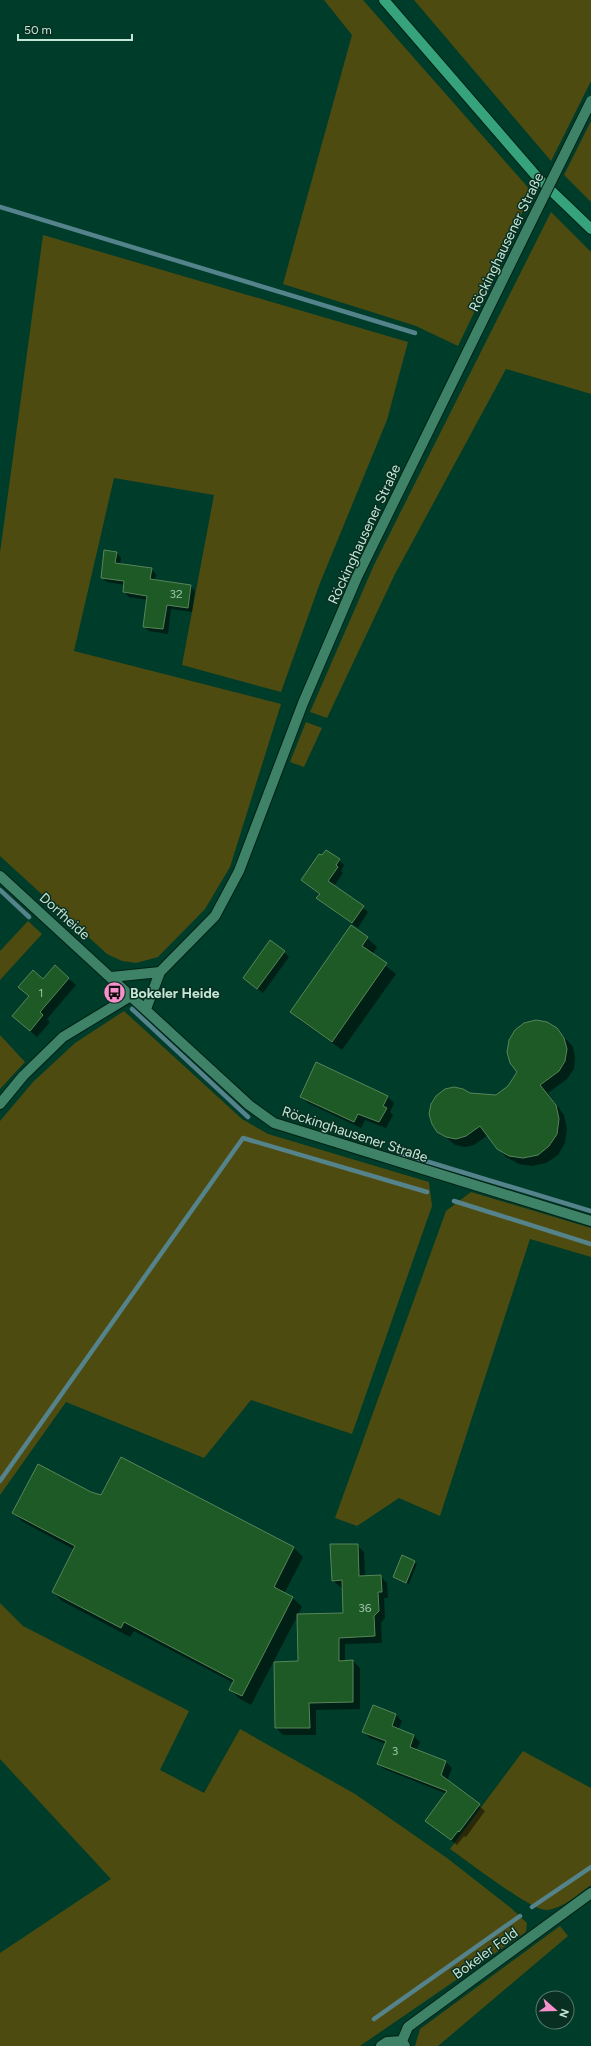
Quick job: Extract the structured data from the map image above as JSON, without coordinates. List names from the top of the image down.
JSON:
{
  "streets": {
    "street": ["Röckinghausener Straße", "Dorfheide", "Bokeler Feld"]
  },
  "crossings": [
    ["Röckinghausener Straße", "Dorfheide"]
  ],
  "places": {
    "bus stop": ["Bokeler Heide"]
  },
  "house_numbers": [
    "32",
    "1",
    "36",
    "3"
  ],
  "scale_bar": "50 m",
  "north": "right"
}
